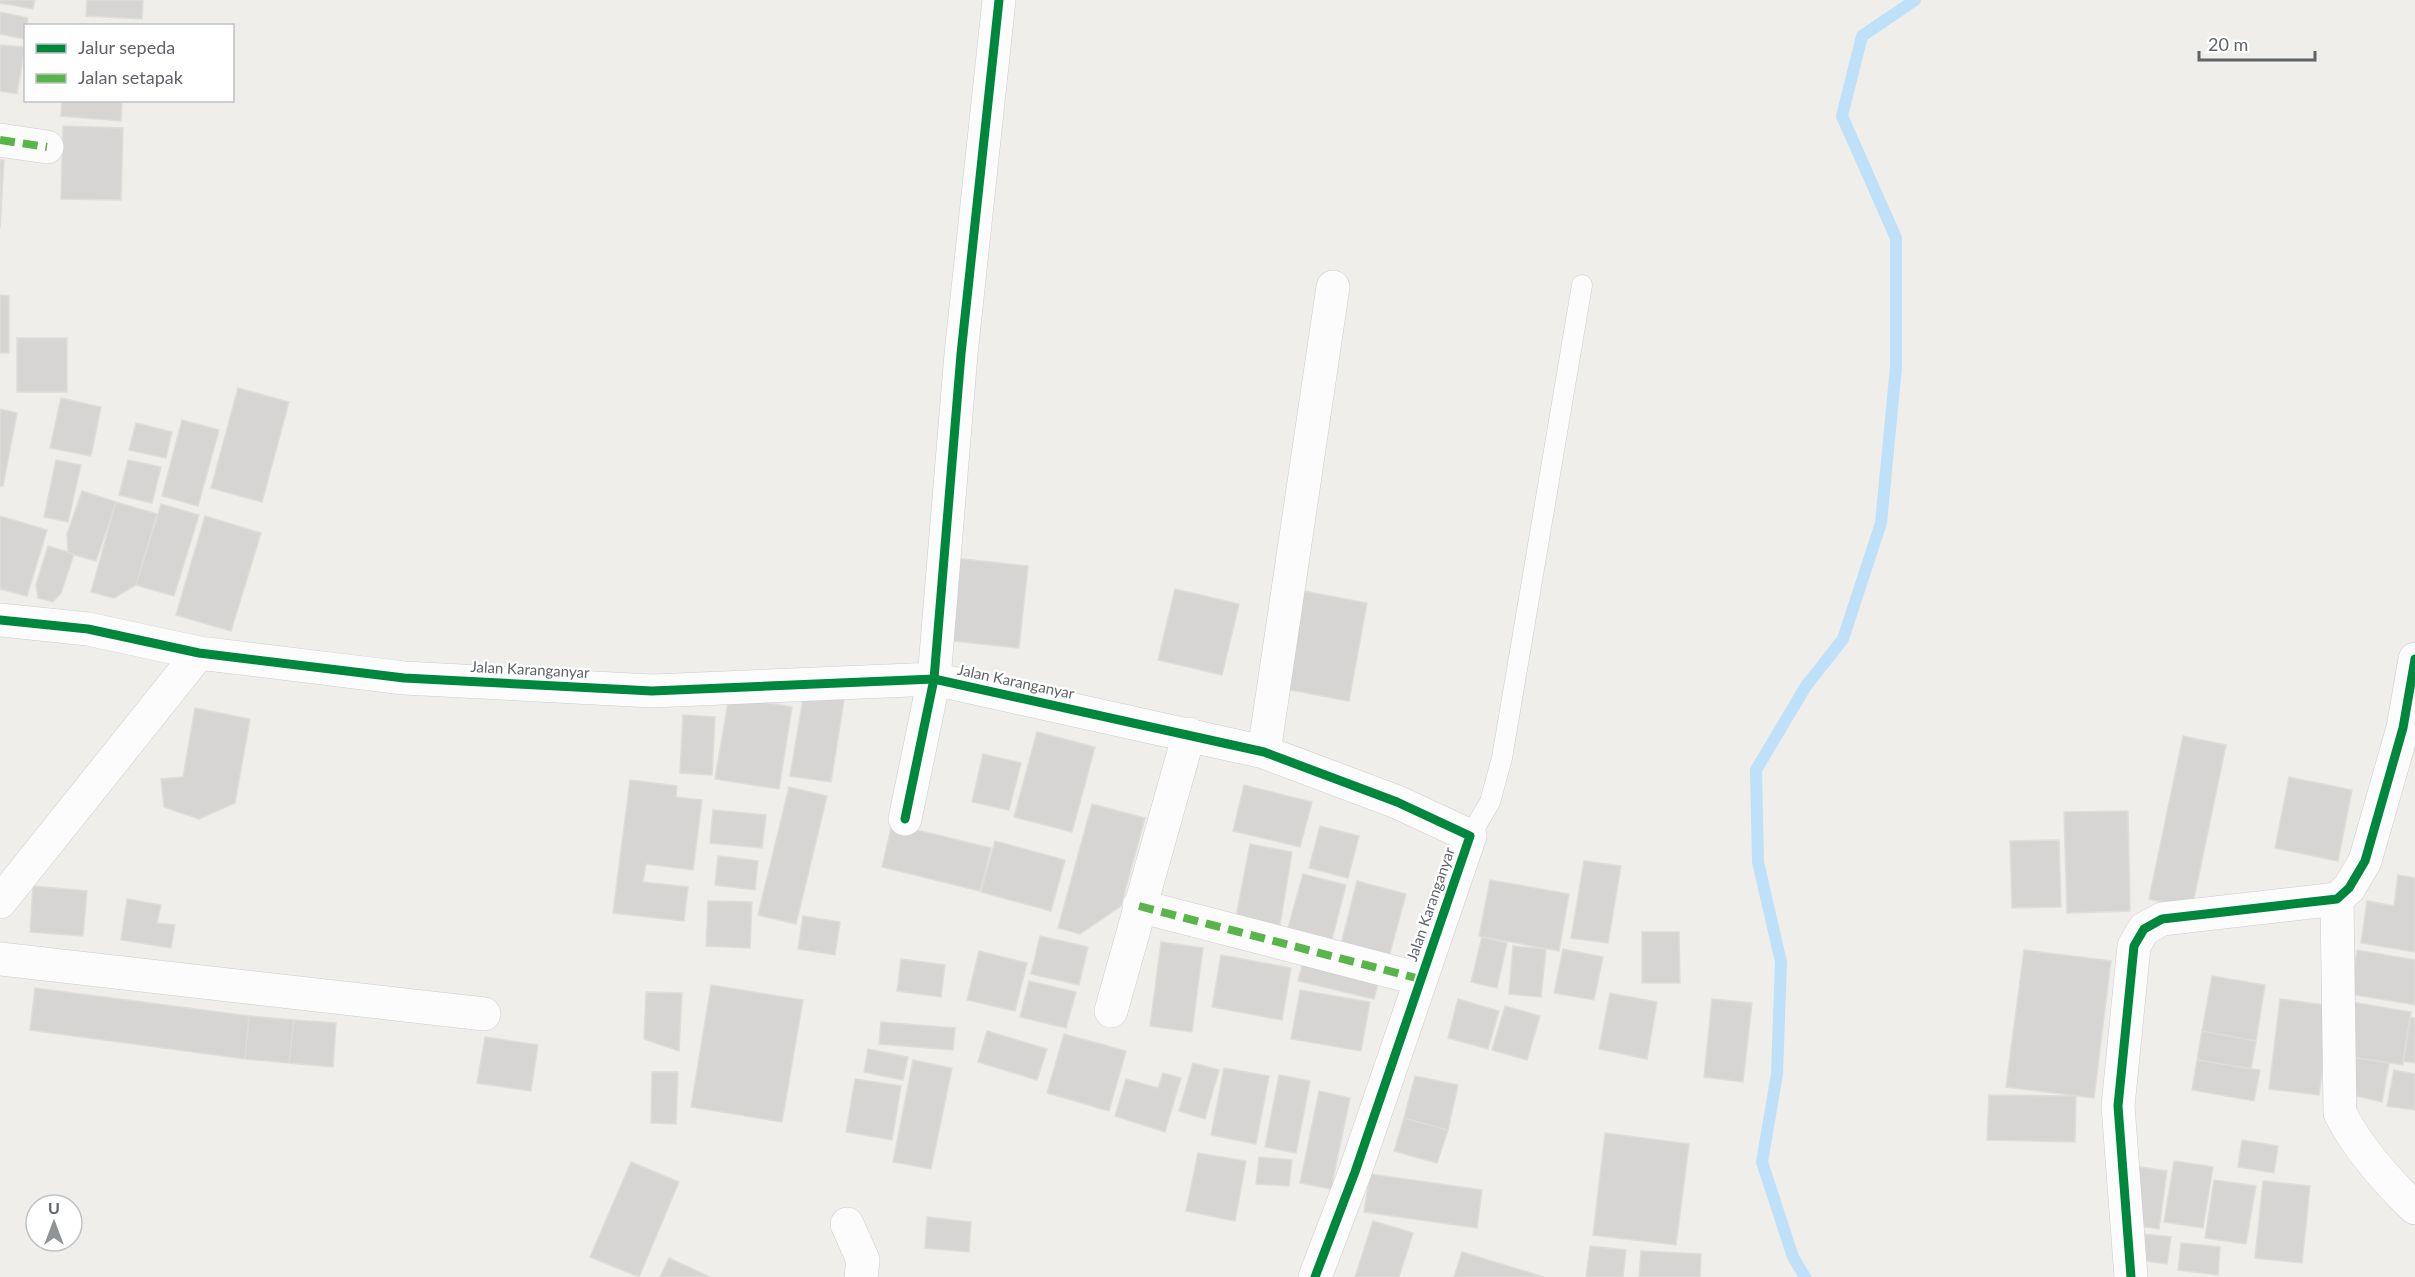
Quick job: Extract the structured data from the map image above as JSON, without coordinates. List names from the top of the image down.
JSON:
{
  "streets": {
    "street": ["Jalan Karanganyar"]
  },
  "legend": ["Jalur sepeda", "Jalan setapak"],
  "scale_bar": "20 m",
  "north": "top"
}
